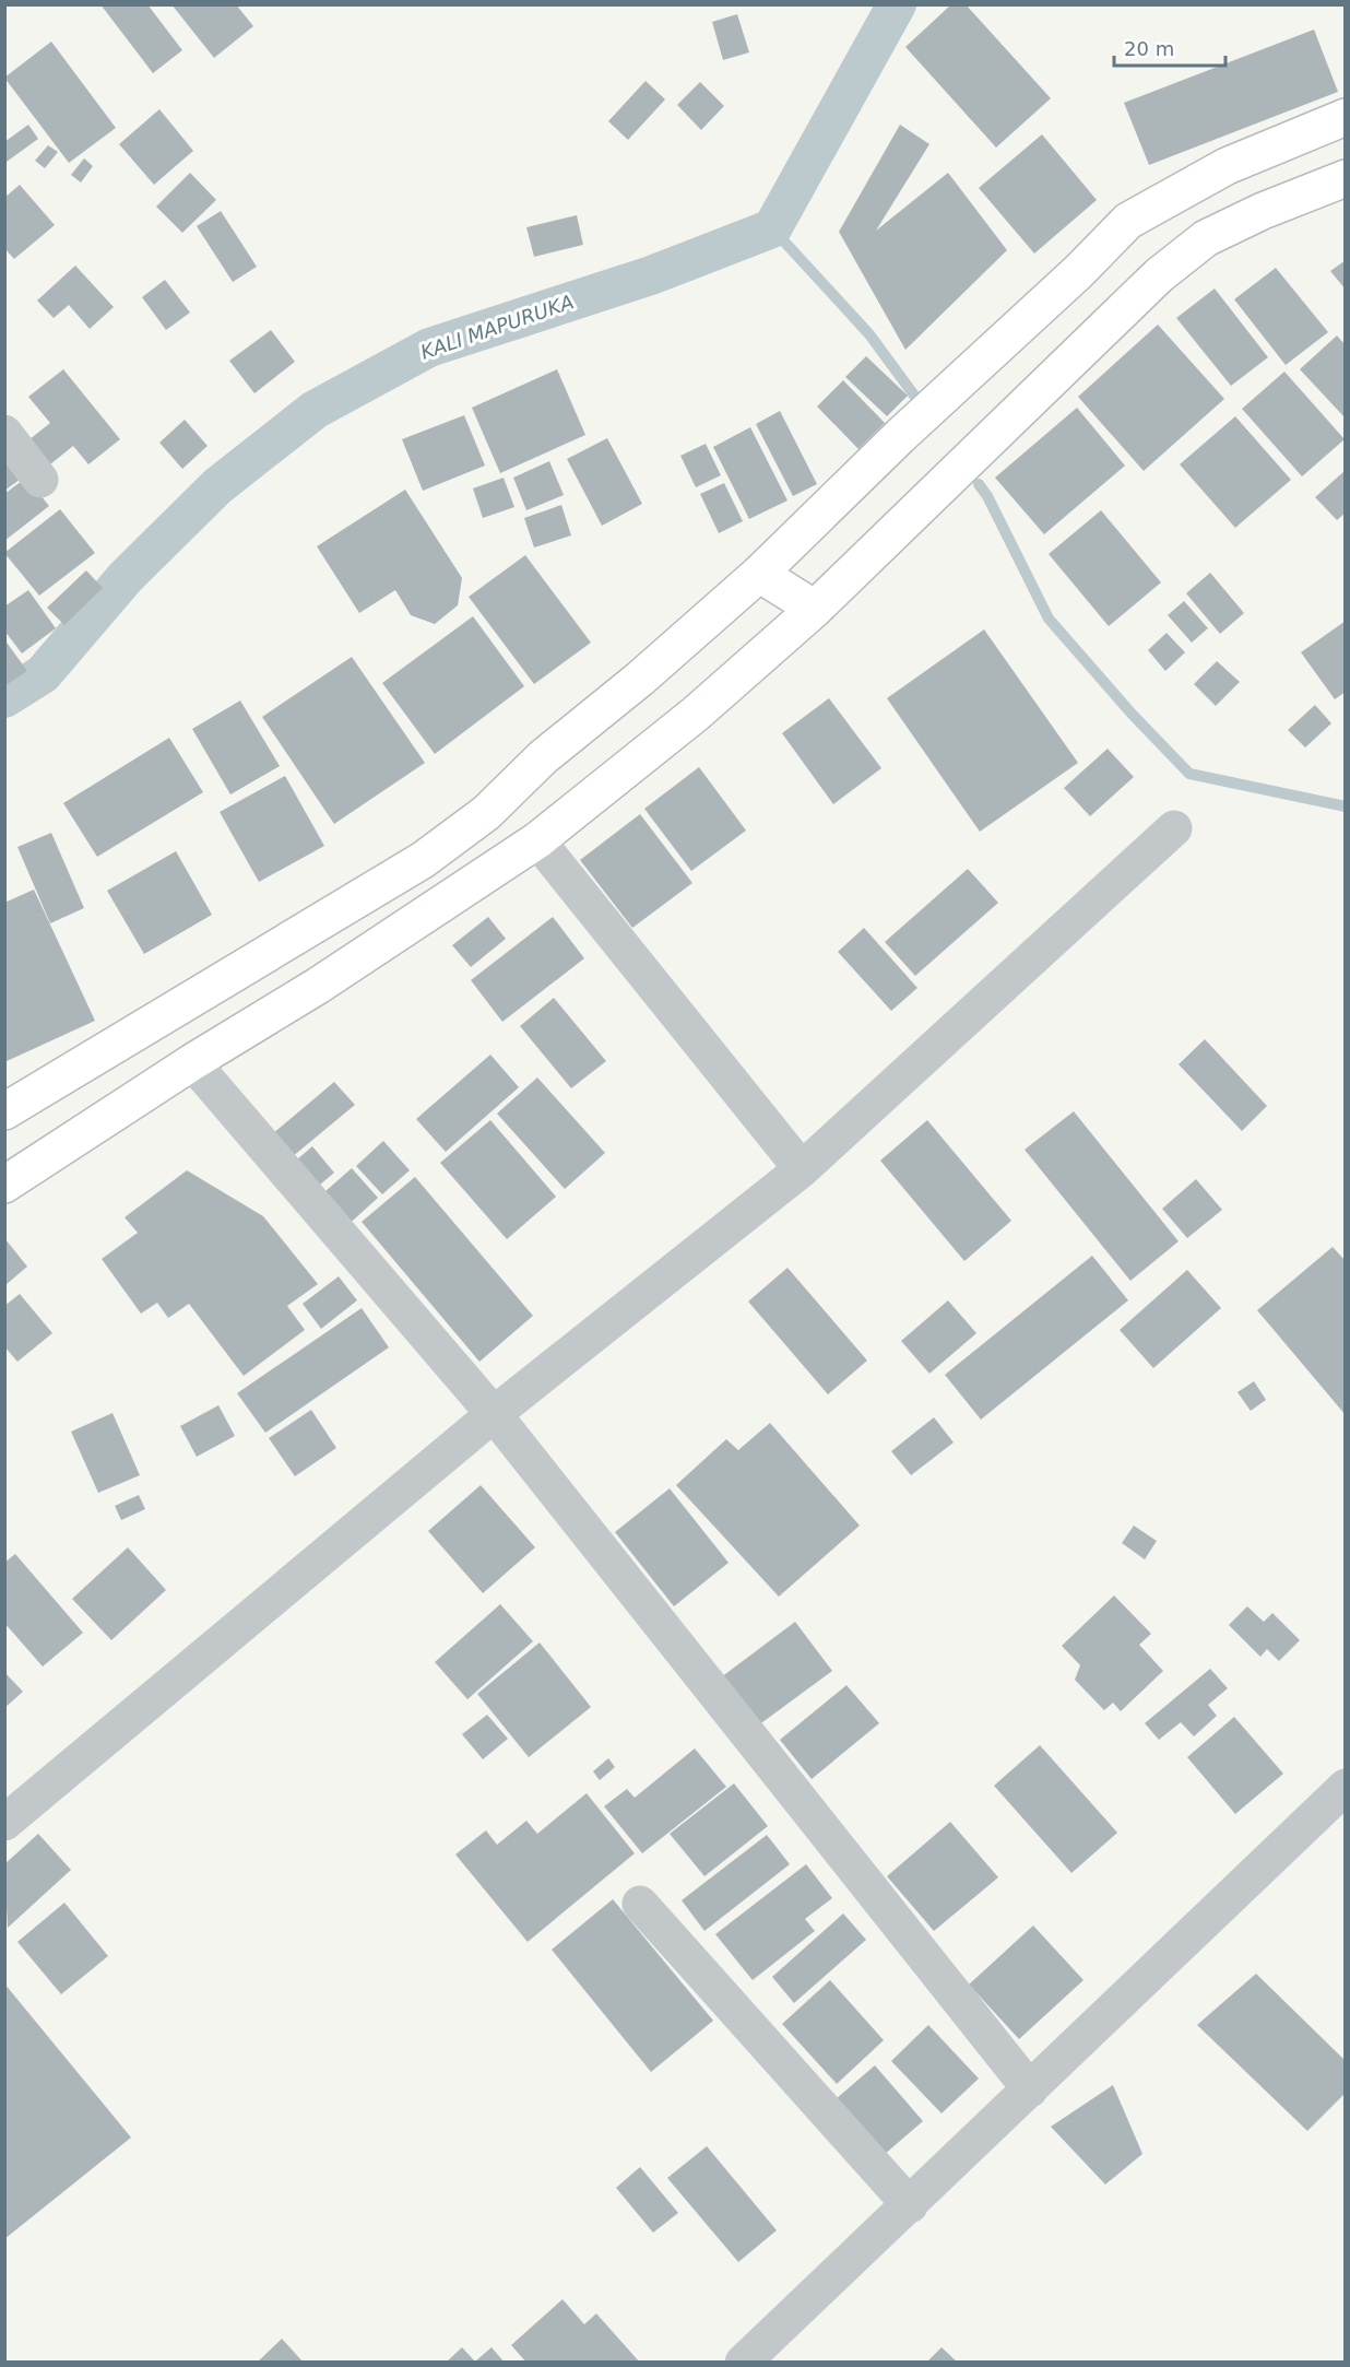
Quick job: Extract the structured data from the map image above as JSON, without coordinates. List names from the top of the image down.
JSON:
{
  "water": ["KALI MAPURUKA"],
  "scale_bar": "20 m"
}
